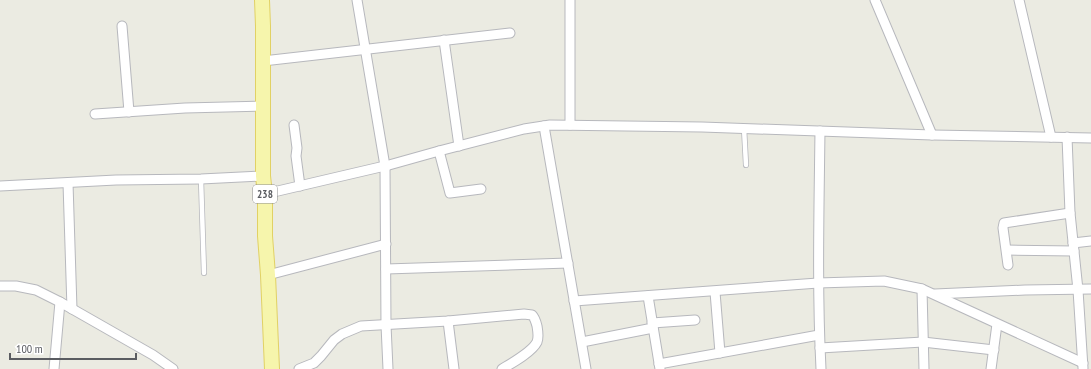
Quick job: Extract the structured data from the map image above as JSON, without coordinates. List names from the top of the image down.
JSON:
{
  "streets": {
    "main road": ["238"]
  },
  "scale_bar": "100 m"
}
